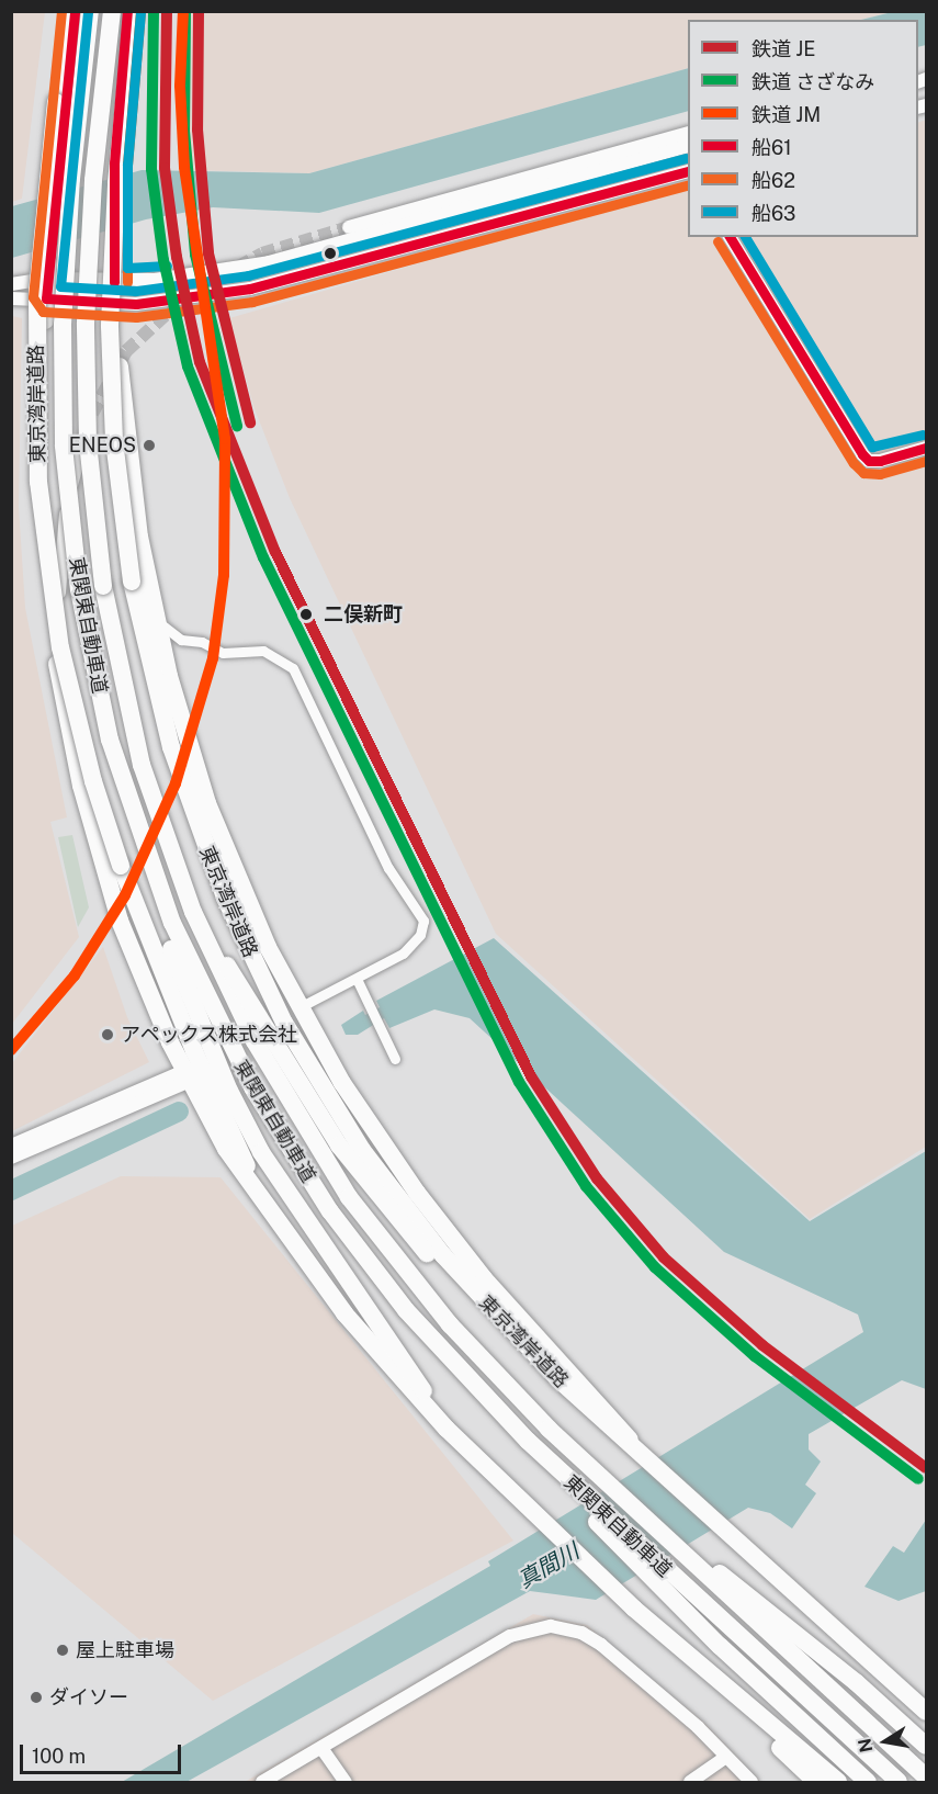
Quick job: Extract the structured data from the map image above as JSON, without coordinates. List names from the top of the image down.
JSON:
{
  "streets": {
    "highway": ["東京湾岸道路", "東関東自動車道"]
  },
  "water": ["真間川"],
  "places": [
    "ENEOS",
    "二俣新町",
    "アペックス株式会社",
    "屋上駐車場",
    "ダイソー"
  ],
  "lines": [
    "rail line JE",
    "rail line さざなみ",
    "rail line JM",
    "transit line 船61",
    "transit line 船62",
    "transit line 船63"
  ],
  "legend": [
    "鉄道 JE",
    "鉄道 さざなみ",
    "鉄道 JM",
    "船61",
    "船62",
    "船63"
  ],
  "scale_bar": "100 m",
  "north": "left"
}
